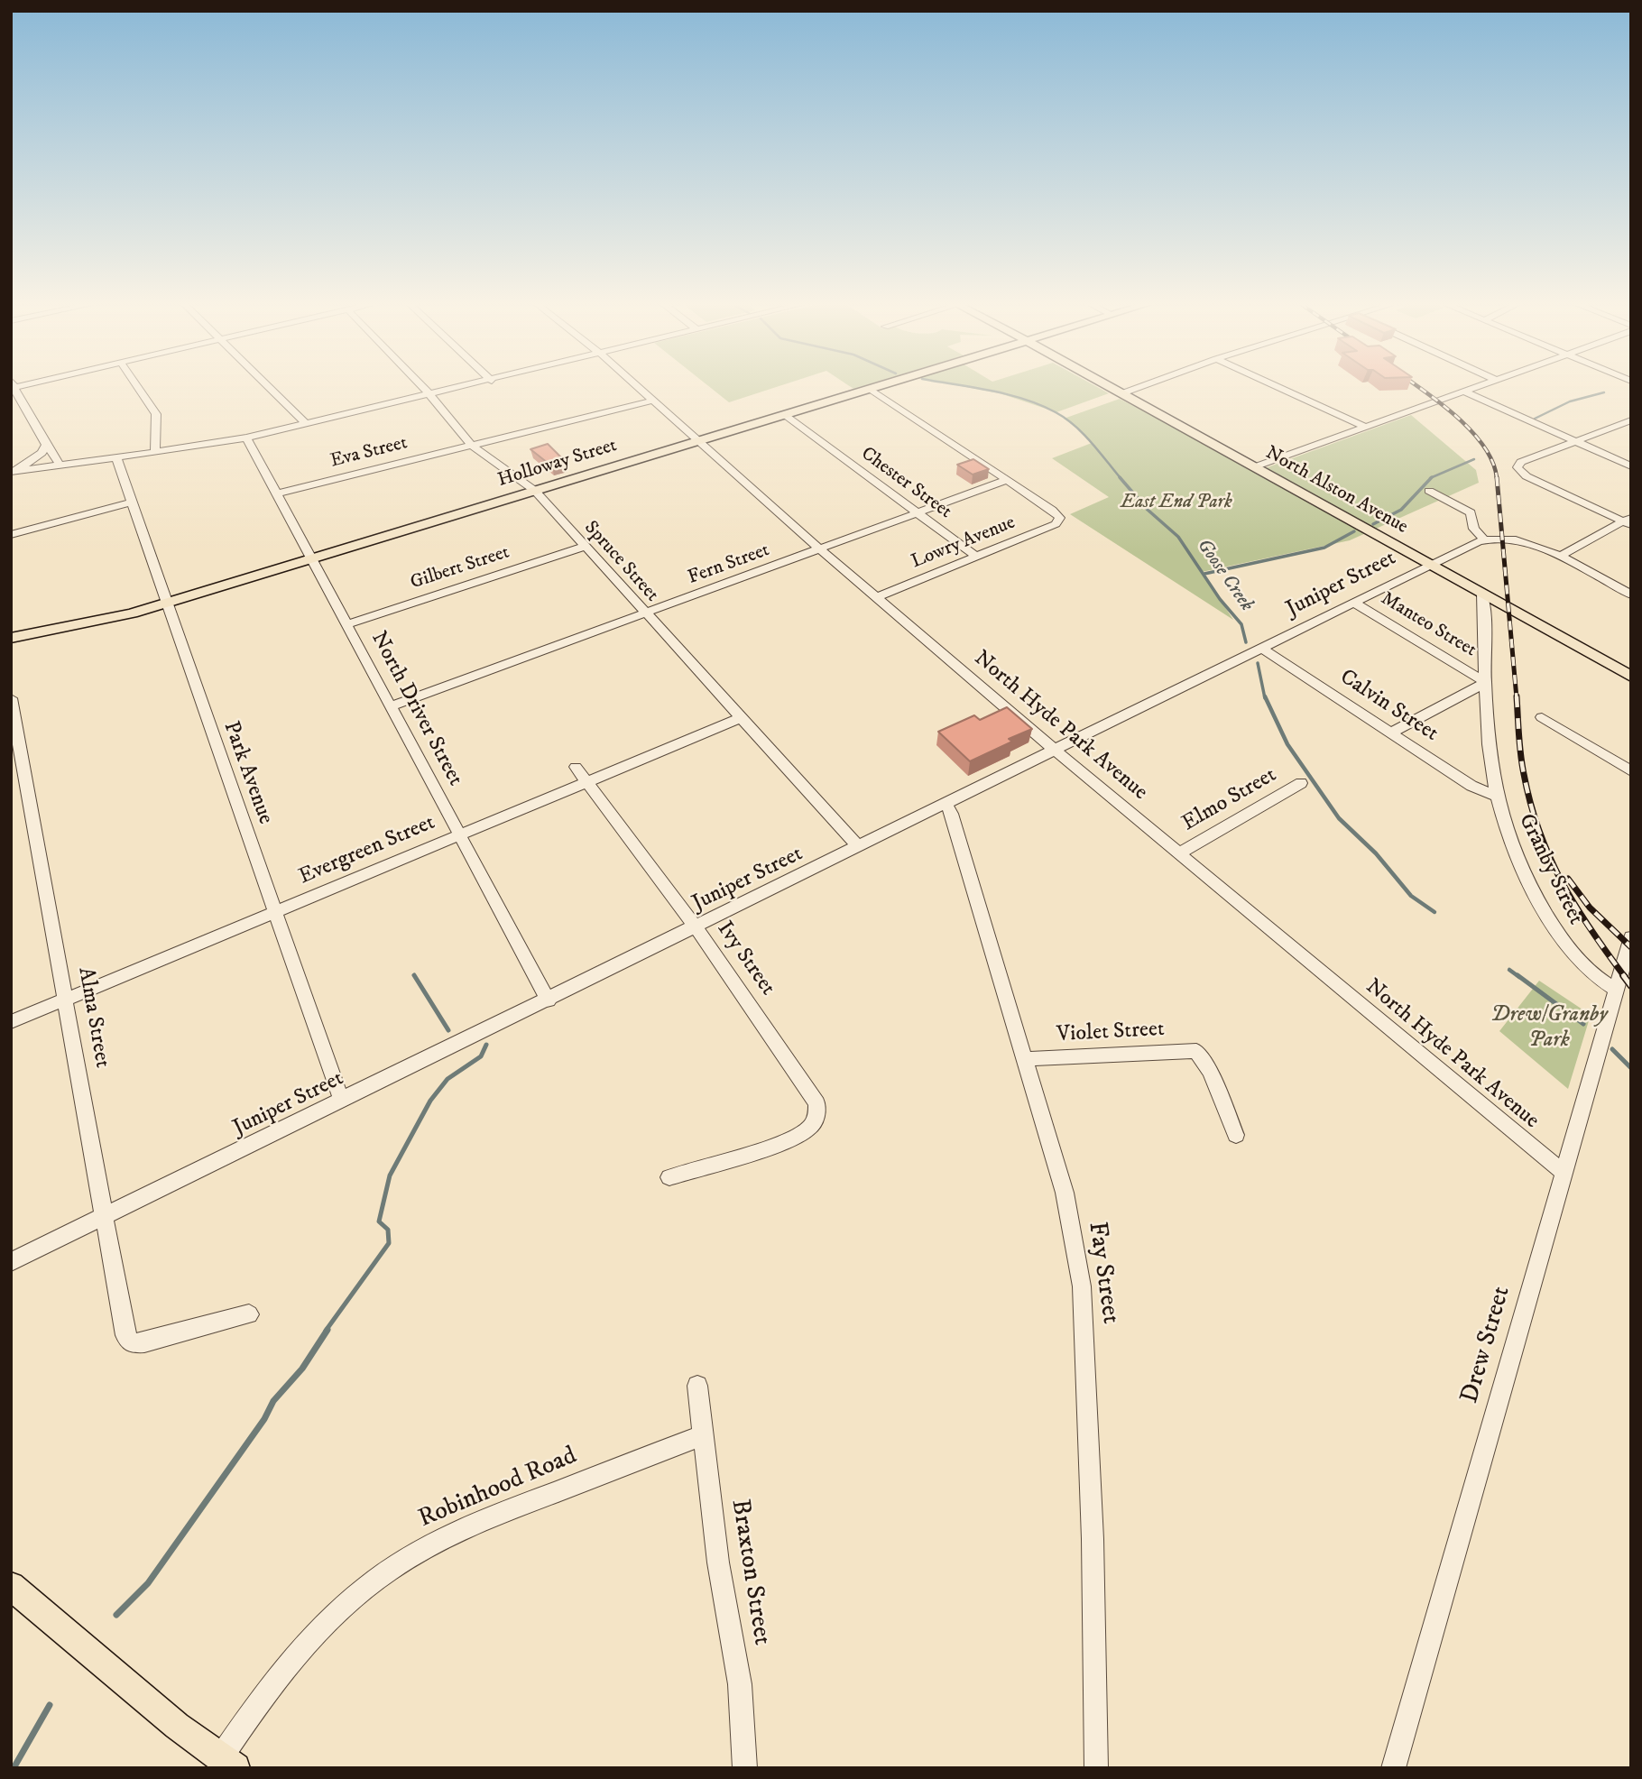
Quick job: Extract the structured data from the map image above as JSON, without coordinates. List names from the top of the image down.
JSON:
{
  "streets": {
    "main road": ["Holloway Street", "North Alston Avenue"],
    "street": [
      "Eva Street",
      "Chester Street",
      "Lowry Avenue",
      "Spruce Street",
      "Fern Street",
      "Gilbert Street",
      "Juniper Street",
      "Manteo Street",
      "Calvin Street",
      "North Driver Street",
      "North Hyde Park Avenue",
      "Park Avenue",
      "Elmo Street",
      "Evergreen Street",
      "Granby Street",
      "Ivy Street",
      "Alma Street",
      "Violet Street",
      "Fay Street",
      "Drew Street",
      "Robinhood Road",
      "Braxton Street"
    ]
  },
  "crossings": [
    ["Eva Street", "Spruce Street"],
    ["Eva Street", "North Driver Street"],
    ["Eva Street", "North Hyde Park Avenue"],
    ["Holloway Street", "Chester Street"],
    ["Holloway Street", "Spruce Street"],
    ["Holloway Street", "North Driver Street"],
    ["Holloway Street", "North Hyde Park Avenue"],
    ["Holloway Street", "Park Avenue"],
    ["Chester Street", "Lowry Avenue"],
    ["Chester Street", "Fern Street"],
    ["North Alston Avenue", "Juniper Street"],
    ["North Alston Avenue", "Granby Street"],
    ["Lowry Avenue", "Fern Street"],
    ["Lowry Avenue", "North Hyde Park Avenue"],
    ["Spruce Street", "Fern Street"],
    ["Spruce Street", "Gilbert Street"],
    ["Spruce Street", "Juniper Street"],
    ["Spruce Street", "Evergreen Street"],
    ["Fern Street", "North Driver Street"],
    ["Fern Street", "North Hyde Park Avenue"],
    ["Gilbert Street", "North Driver Street"],
    ["Juniper Street", "Manteo Street"],
    ["Juniper Street", "Calvin Street"],
    ["Juniper Street", "North Driver Street"],
    ["Juniper Street", "North Hyde Park Avenue"],
    ["Juniper Street", "Park Avenue"],
    ["Juniper Street", "Ivy Street"],
    ["Juniper Street", "Alma Street"],
    ["Juniper Street", "Fay Street"],
    ["Manteo Street", "Granby Street"],
    ["Calvin Street", "Granby Street"],
    ["North Driver Street", "Evergreen Street"],
    ["North Hyde Park Avenue", "Elmo Street"],
    ["North Hyde Park Avenue", "Drew Street"],
    ["Park Avenue", "Evergreen Street"],
    ["Evergreen Street", "Ivy Street"],
    ["Evergreen Street", "Alma Street"],
    ["Granby Street", "Drew Street"],
    ["Violet Street", "Fay Street"],
    ["Robinhood Road", "Braxton Street"]
  ],
  "water": ["Goose Creek"],
  "parks": ["East End Park", "Drew/Granby Park"]
}
